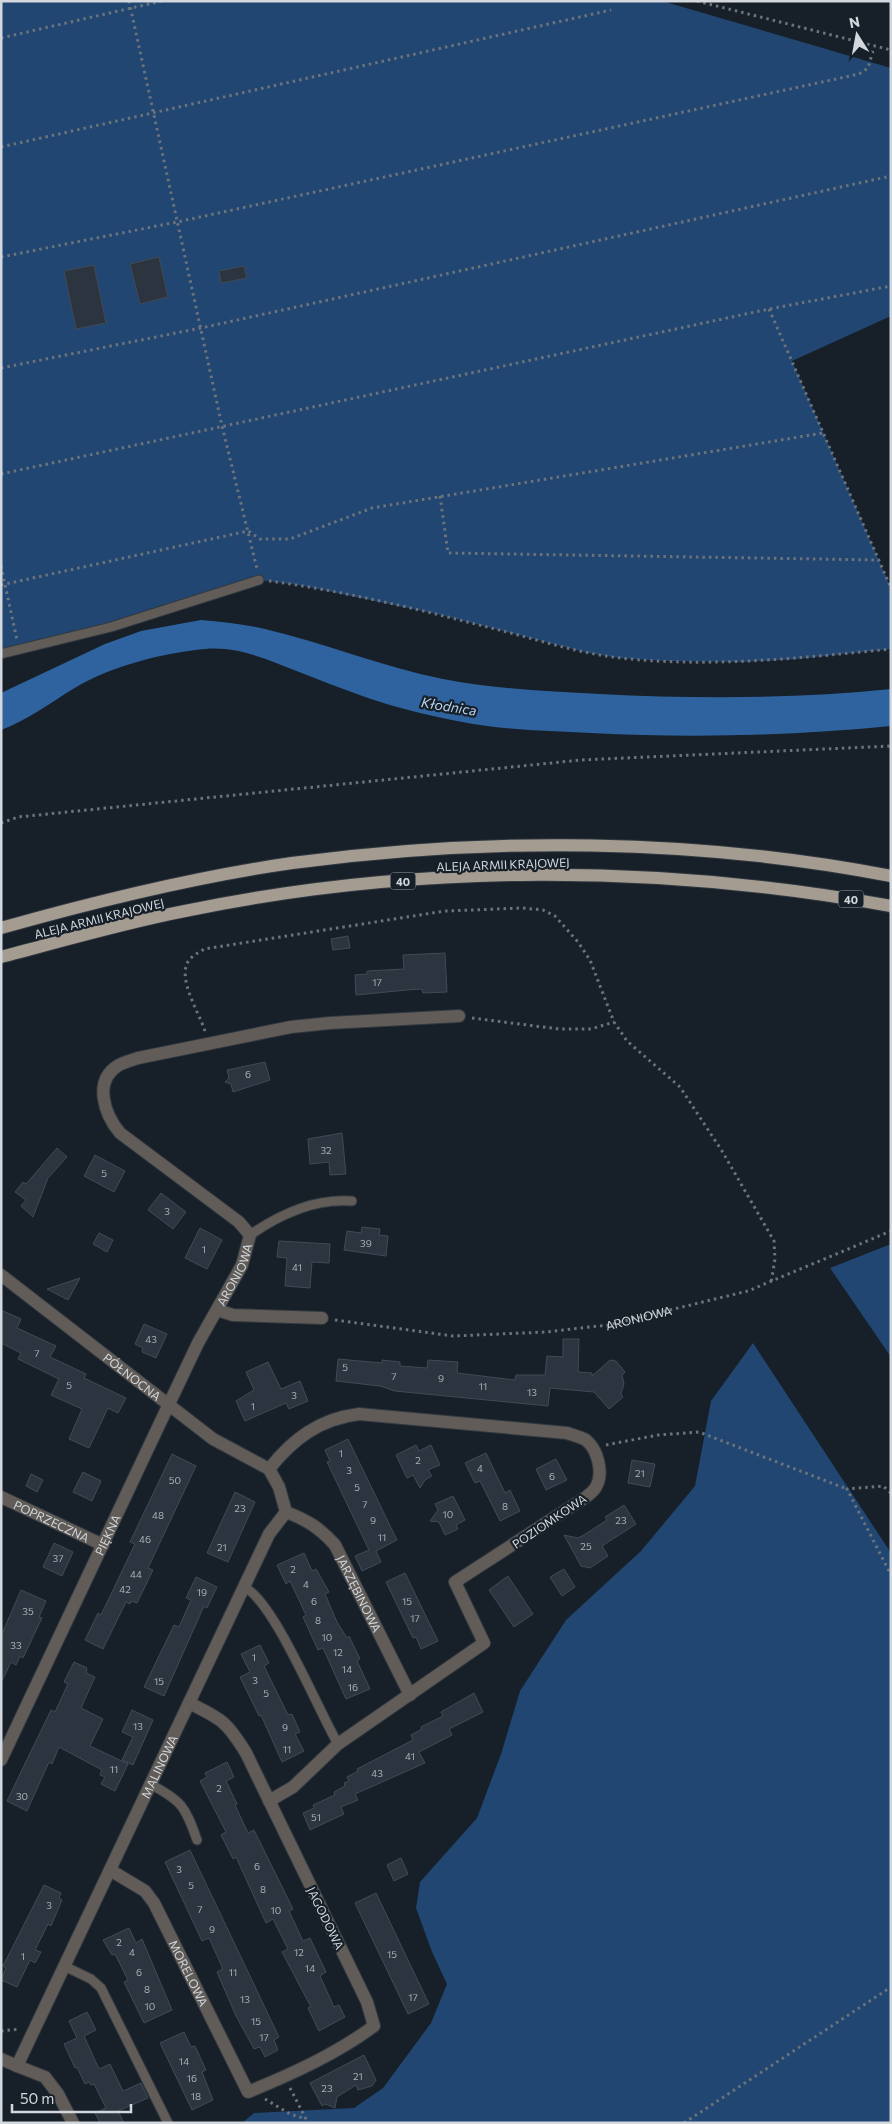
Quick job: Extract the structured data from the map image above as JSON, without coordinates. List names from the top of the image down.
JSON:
{
  "streets": {
    "main road": ["ALEJA ARMII KRAJOWEJ", "40"],
    "street": [
      "ARONIOWA",
      "PÓŁNOCNA",
      "POPRZECZNA",
      "POZIOMKOWA",
      "PIĘKNA",
      "JARZĘBINOWA",
      "MALINOWA",
      "JAGODOWA",
      "MORELOWA"
    ]
  },
  "crossings": [
    ["ARONIOWA", "PIĘKNA"],
    ["PÓŁNOCNA", "PIĘKNA"],
    ["POPRZECZNA", "PIĘKNA"],
    ["POZIOMKOWA", "JARZĘBINOWA"],
    ["POZIOMKOWA", "JAGODOWA"],
    ["JARZĘBINOWA", "MALINOWA"],
    ["MALINOWA", "JAGODOWA"],
    ["MALINOWA", "MORELOWA"],
    ["JAGODOWA", "MORELOWA"]
  ],
  "water": ["Kłodnica"],
  "house_numbers": [
    "17",
    "6",
    "32",
    "5",
    "3",
    "39",
    "1",
    "41",
    "43",
    "7",
    "5",
    "7",
    "9",
    "5",
    "11",
    "13",
    "3",
    "1",
    "1",
    "2",
    "4",
    "3",
    "21",
    "6",
    "50",
    "5",
    "7",
    "8",
    "23",
    "10",
    "48",
    "9",
    "23",
    "11",
    "46",
    "25",
    "21",
    "37",
    "2",
    "44",
    "4",
    "42",
    "19",
    "6",
    "15",
    "35",
    "17",
    "8",
    "10",
    "33",
    "12",
    "1",
    "14",
    "3",
    "15",
    "16",
    "5",
    "13",
    "9",
    "11",
    "41",
    "11",
    "43",
    "2",
    "30",
    "51",
    "6",
    "3",
    "5",
    "8",
    "3",
    "7",
    "10",
    "9",
    "2",
    "4",
    "12",
    "15",
    "1",
    "14",
    "6",
    "11",
    "8",
    "17",
    "13",
    "10",
    "15",
    "17",
    "14",
    "21",
    "16",
    "23",
    "18"
  ],
  "scale_bar": "50 m",
  "north": "top"
}
